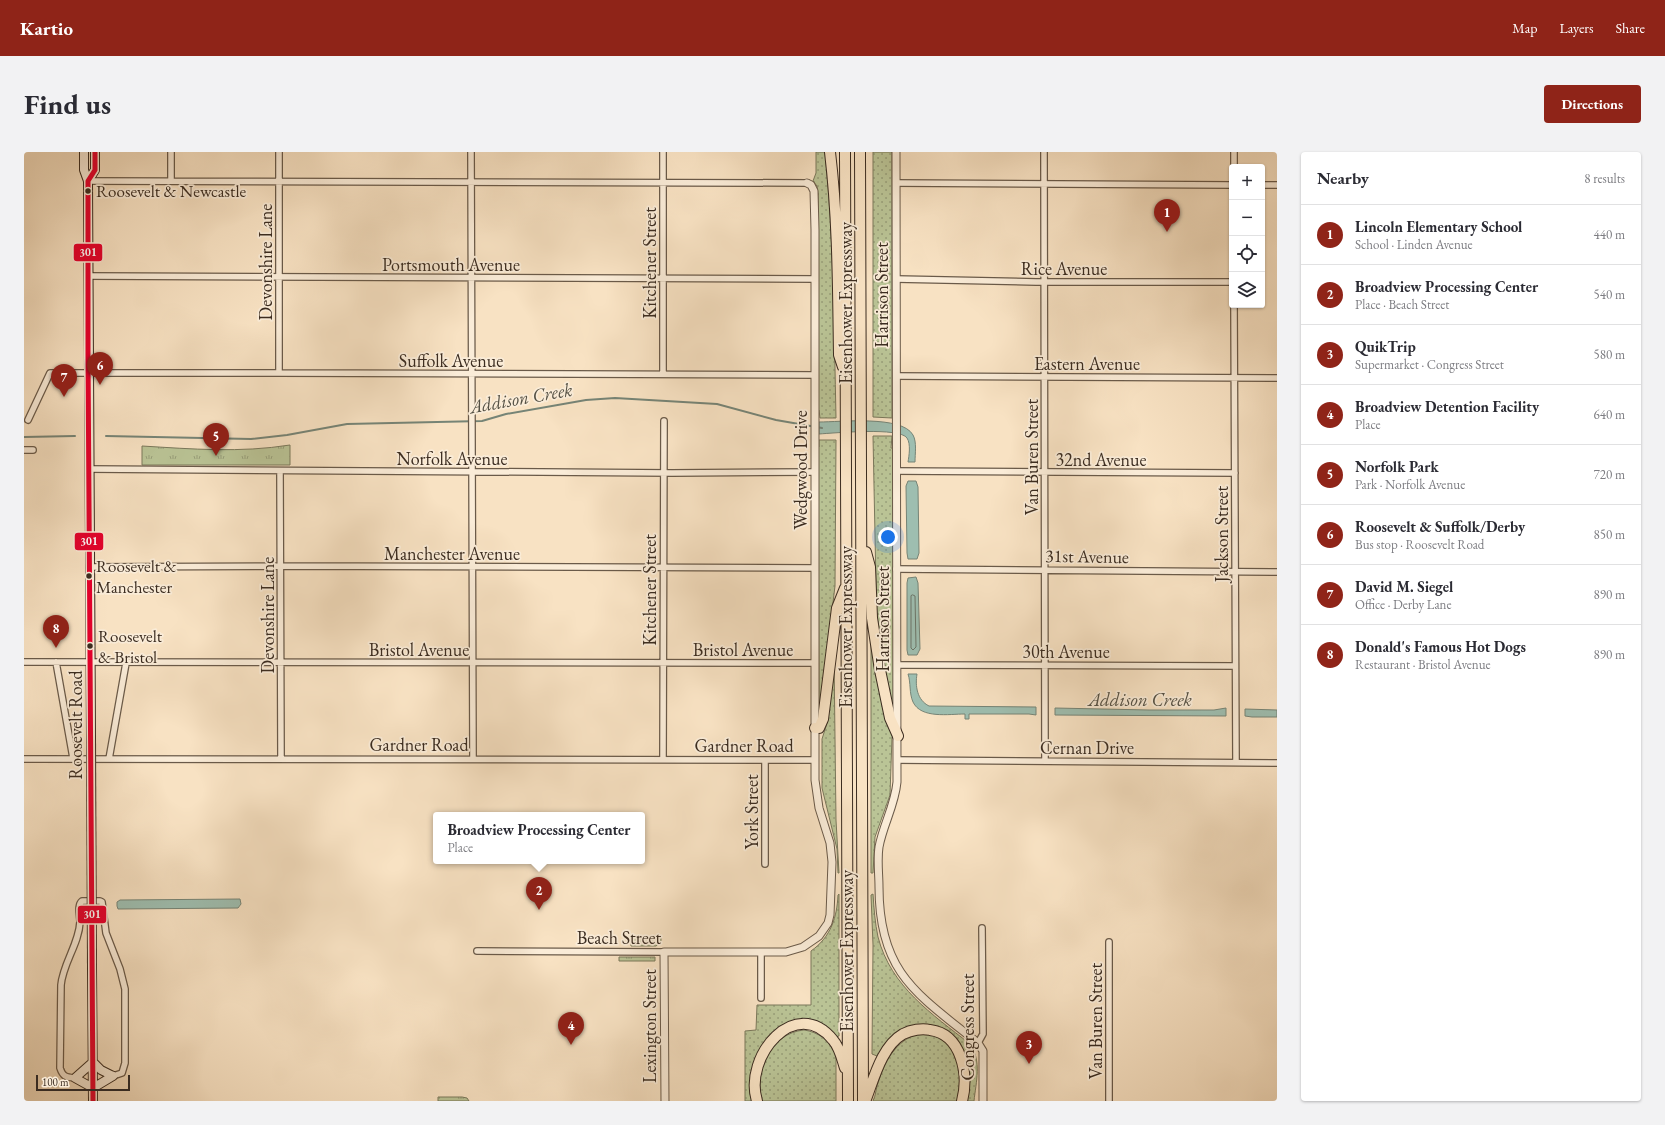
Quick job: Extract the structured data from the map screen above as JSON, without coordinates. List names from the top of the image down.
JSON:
{
  "streets": {
    "highway": ["Eisenhower Expressway"],
    "main road": ["Roosevelt Road"],
    "street": [
      "Devonshire Lane",
      "Kitchener Street",
      "Portsmouth Avenue",
      "Rice Avenue",
      "Harrison Street",
      "Suffolk Avenue",
      "Eastern Avenue",
      "Van Buren Street",
      "Norfolk Avenue",
      "32nd Avenue",
      "Wedgwood Drive",
      "Jackson Street",
      "Manchester Avenue",
      "31st Avenue",
      "Bristol Avenue",
      "30th Avenue",
      "Gardner Road",
      "Cernan Drive",
      "York Street",
      "Beach Street",
      "Lexington Street",
      "Congress Street"
    ]
  },
  "crossings": [
    ["Devonshire Lane", "Portsmouth Avenue"],
    ["Devonshire Lane", "Suffolk Avenue"],
    ["Devonshire Lane", "Norfolk Avenue"],
    ["Devonshire Lane", "Manchester Avenue"],
    ["Devonshire Lane", "Bristol Avenue"],
    ["Devonshire Lane", "Gardner Road"],
    ["Kitchener Street", "Portsmouth Avenue"],
    ["Kitchener Street", "Suffolk Avenue"],
    ["Kitchener Street", "Norfolk Avenue"],
    ["Kitchener Street", "Manchester Avenue"],
    ["Kitchener Street", "Bristol Avenue"],
    ["Kitchener Street", "Gardner Road"],
    ["Portsmouth Avenue", "Wedgwood Drive"],
    ["Portsmouth Avenue", "Roosevelt Road"],
    ["Rice Avenue", "Harrison Street"],
    ["Rice Avenue", "Van Buren Street"],
    ["Harrison Street", "Eastern Avenue"],
    ["Harrison Street", "32nd Avenue"],
    ["Harrison Street", "31st Avenue"],
    ["Harrison Street", "30th Avenue"],
    ["Harrison Street", "Cernan Drive"],
    ["Harrison Street", "Congress Street"],
    ["Suffolk Avenue", "Wedgwood Drive"],
    ["Suffolk Avenue", "Roosevelt Road"],
    ["Eastern Avenue", "Van Buren Street"],
    ["Eastern Avenue", "Jackson Street"],
    ["Van Buren Street", "32nd Avenue"],
    ["Van Buren Street", "31st Avenue"],
    ["Van Buren Street", "30th Avenue"],
    ["Van Buren Street", "Cernan Drive"],
    ["Norfolk Avenue", "Wedgwood Drive"],
    ["Norfolk Avenue", "Roosevelt Road"],
    ["32nd Avenue", "Jackson Street"],
    ["Wedgwood Drive", "Manchester Avenue"],
    ["Wedgwood Drive", "Bristol Avenue"],
    ["Wedgwood Drive", "Gardner Road"],
    ["Wedgwood Drive", "Beach Street"],
    ["Jackson Street", "31st Avenue"],
    ["Jackson Street", "30th Avenue"],
    ["Jackson Street", "Cernan Drive"],
    ["Manchester Avenue", "Roosevelt Road"],
    ["Bristol Avenue", "Roosevelt Road"],
    ["Gardner Road", "York Street"],
    ["Gardner Road", "Beach Street"],
    ["Beach Street", "Lexington Street"]
  ],
  "water": ["Addison Creek"],
  "places": ["Roosevelt & Newcastle", "Roosevelt & Manchester", "Roosevelt & Bristol"],
  "lines": ["transit line 301"],
  "scale_bar": "100 m",
  "page": {
    "header": "Kartio",
    "nav": ["Map", "Layers", "Share"],
    "buttons": "Directions",
    "title": "Find us",
    "heading": ["Nearby", "8 results"],
    "map_buttons": ["+", "−"],
    "pins": [
      "1",
      "6",
      "7",
      "5",
      "8",
      "2",
      "4",
      "3"
    ],
    "list": [
      {
        "mark": "1",
        "name": "Lincoln Elementary School",
        "note": "School · Linden Avenue",
        "value": "440 m"
      },
      {
        "mark": "2",
        "name": "Broadview Processing Center",
        "note": "Place · Beach Street",
        "value": "540 m"
      },
      {
        "mark": "3",
        "name": "QuikTrip",
        "note": "Supermarket · Congress Street",
        "value": "580 m"
      },
      {
        "mark": "4",
        "name": "Broadview Detention Facility",
        "note": "Place",
        "value": "640 m"
      },
      {
        "mark": "5",
        "name": "Norfolk Park",
        "note": "Park · Norfolk Avenue",
        "value": "720 m"
      },
      {
        "mark": "6",
        "name": "Roosevelt & Suffolk/Derby",
        "note": "Bus stop · Roosevelt Road",
        "value": "850 m"
      },
      {
        "mark": "7",
        "name": "David M. Siegel",
        "note": "Office · Derby Lane",
        "value": "890 m"
      },
      {
        "mark": "8",
        "name": "Donald's Famous Hot Dogs",
        "note": "Restaurant · Bristol Avenue",
        "value": "890 m"
      }
    ],
    "popup": ["Broadview Processing Center", "Place"],
    "scale": "100 m"
  }
}
